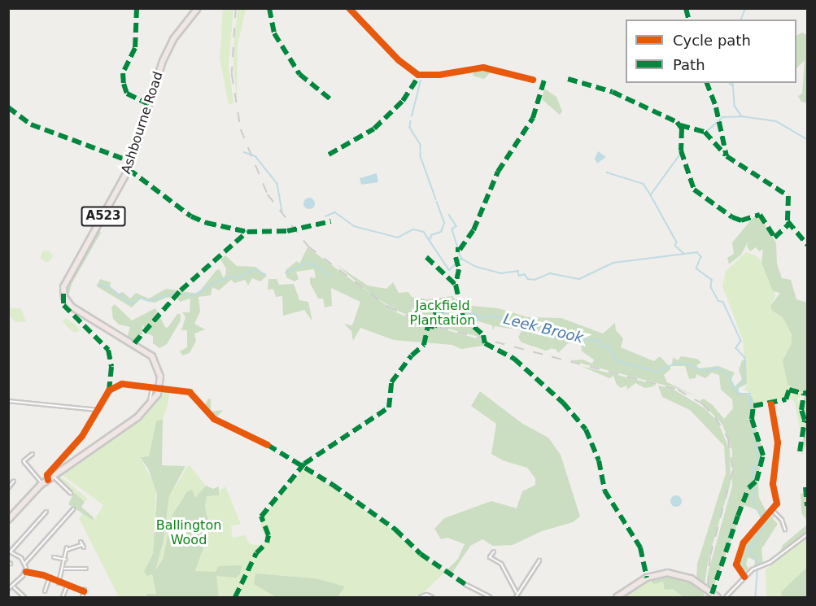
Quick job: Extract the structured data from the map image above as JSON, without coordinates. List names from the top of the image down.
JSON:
{
  "streets": {
    "highway": ["Ashbourne Road", "A523"]
  },
  "water": ["Leek Brook"],
  "parks": ["Jackfield Plantation", "Ballington Wood"],
  "legend": ["Cycle path", "Path"]
}
